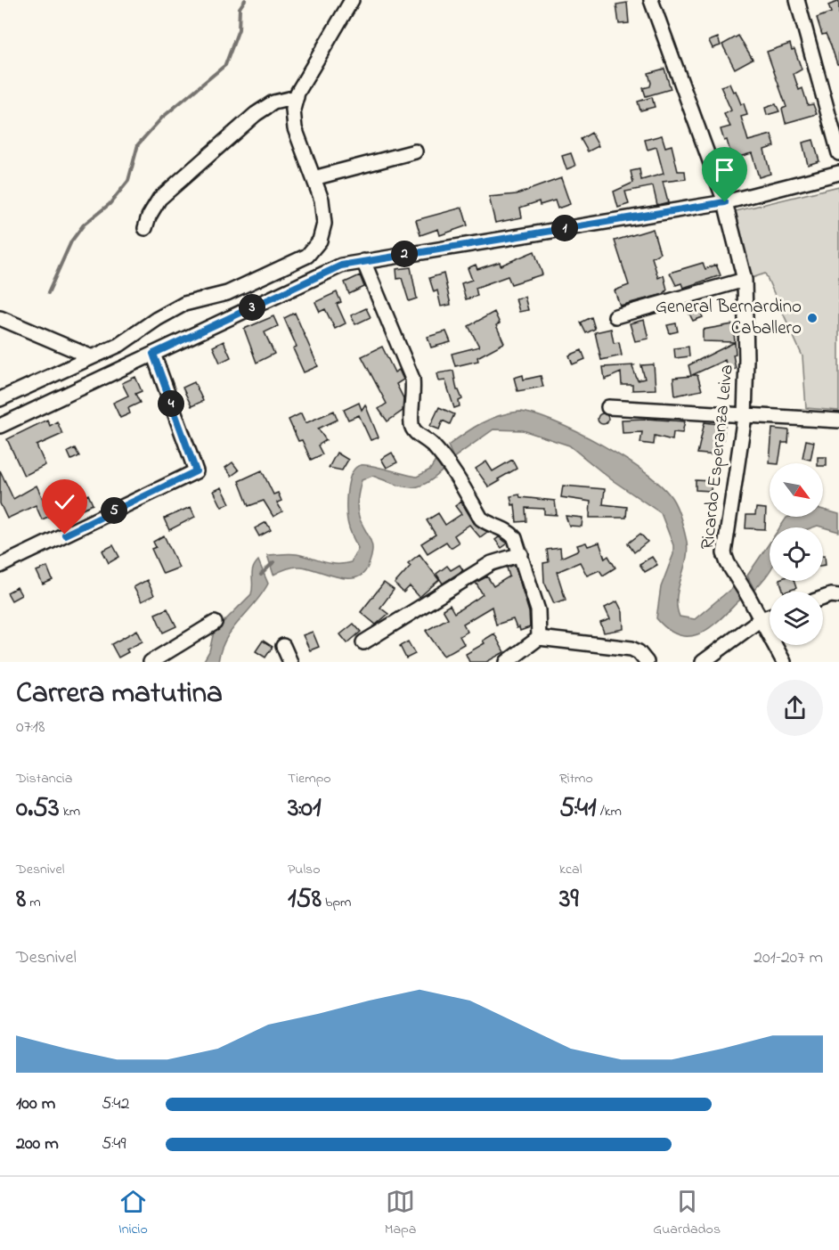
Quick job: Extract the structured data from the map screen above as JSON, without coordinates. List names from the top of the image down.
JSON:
{
  "streets": {
    "street": ["Ricardo Esperanza Leiva"]
  },
  "places": ["General Bernardino Caballero"],
  "north": "bottom right",
  "page": {
    "pins": [
      "1",
      "2",
      "3",
      "4",
      "5"
    ],
    "heading": ["Carrera matutina", "07:18"],
    "stats": [
      ["Distancia", "0.53 km"],
      ["Tiempo", "3:01"],
      ["Ritmo", "5:41 /km"],
      ["Desnivel", "8 m"],
      ["Pulso", "158 bpm"],
      ["kcal", "39"]
    ],
    "chart": ["Desnivel", "201–207 m"],
    "list": [
      {
        "name": "100 m",
        "note": "5:42"
      },
      {
        "name": "200 m",
        "note": "5:49"
      }
    ],
    "tabs": ["Inicio", "Mapa", "Guardados"]
  }
}
